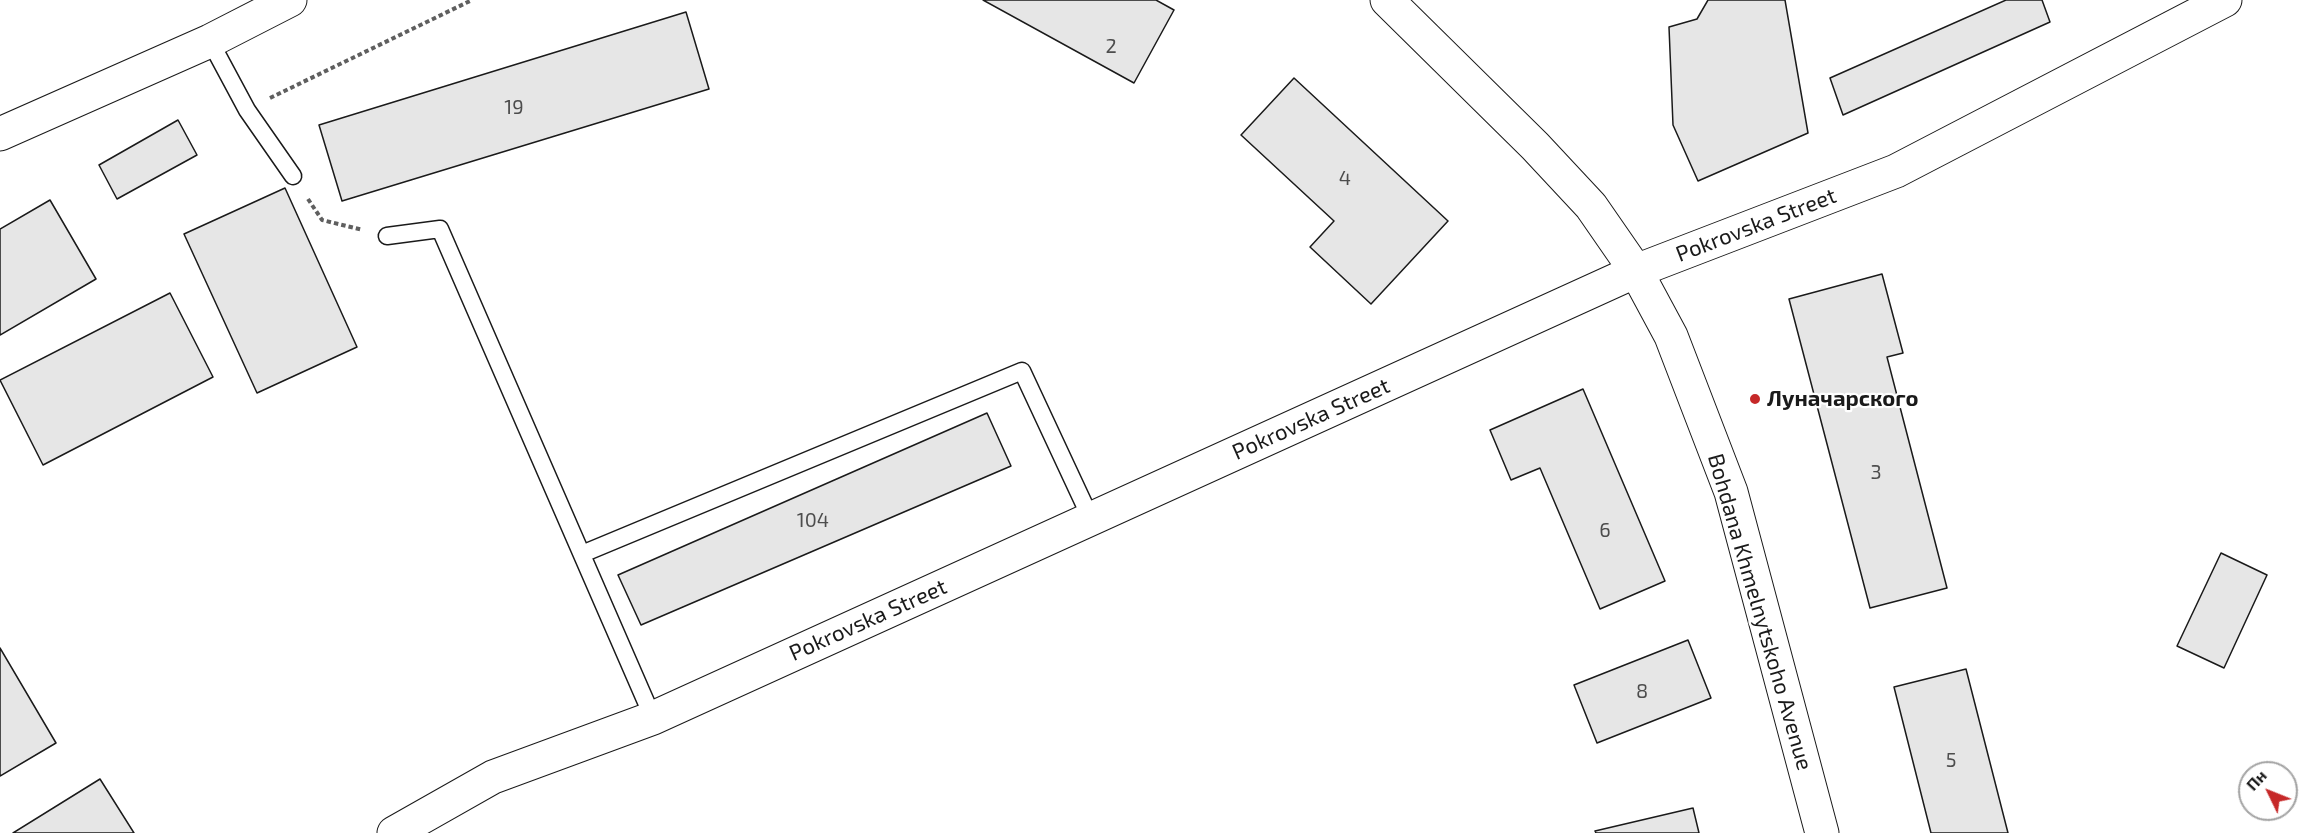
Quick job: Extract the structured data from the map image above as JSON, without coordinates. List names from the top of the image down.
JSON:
{
  "streets": {
    "main road": ["Pokrovska Street", "Bohdana Khmelnytskoho Avenue"]
  },
  "crossings": [
    ["Pokrovska Street", "Bohdana Khmelnytskoho Avenue"]
  ],
  "places": ["Луначарского"],
  "house_numbers": [
    "2",
    "19",
    "4",
    "3",
    "104",
    "6",
    "8",
    "5"
  ],
  "north": "top left"
}
